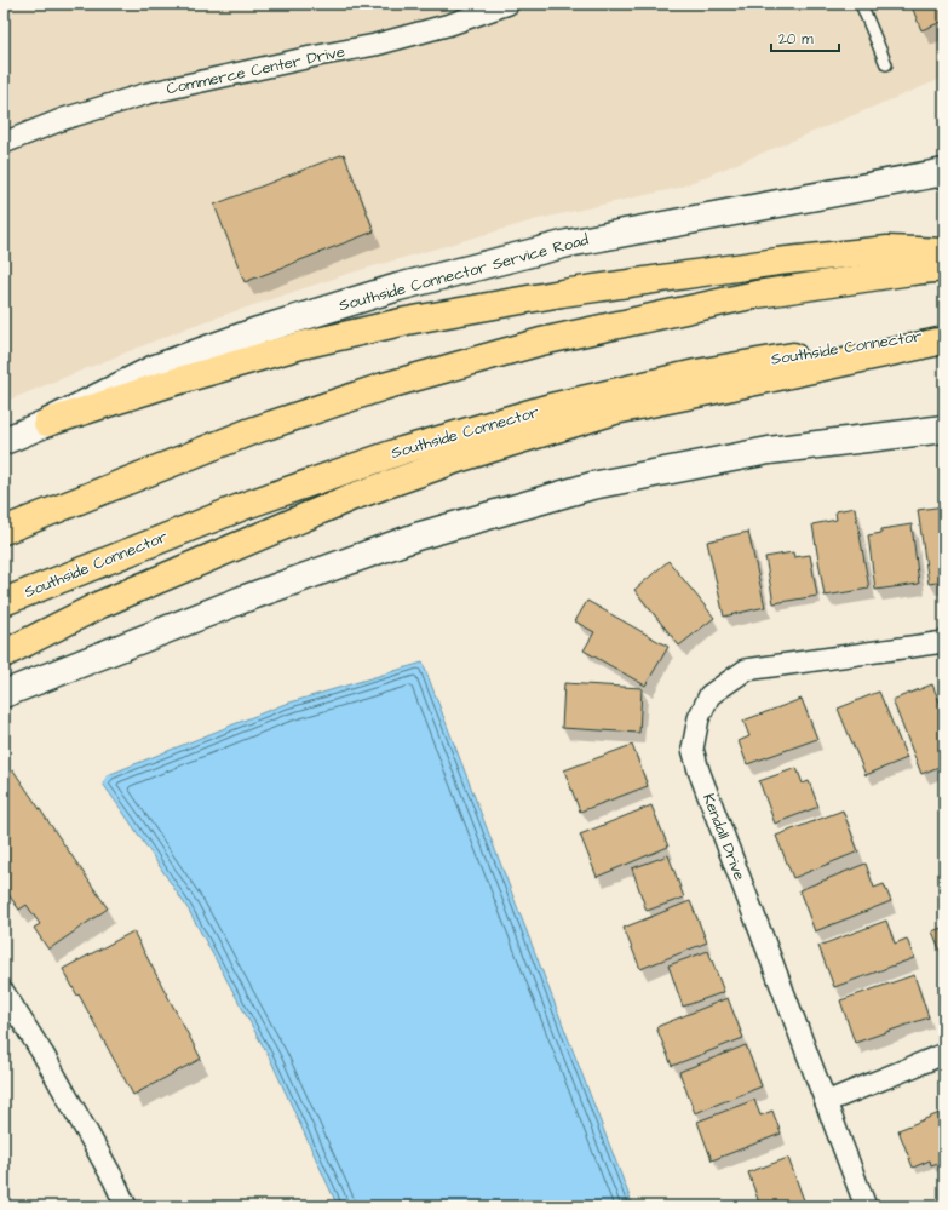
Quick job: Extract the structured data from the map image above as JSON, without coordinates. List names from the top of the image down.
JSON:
{
  "streets": {
    "highway": ["Southside Connector"],
    "street": ["Commerce Center Drive", "Southside Connector Service Road", "Kendall Drive"]
  },
  "scale_bar": "20 m"
}
